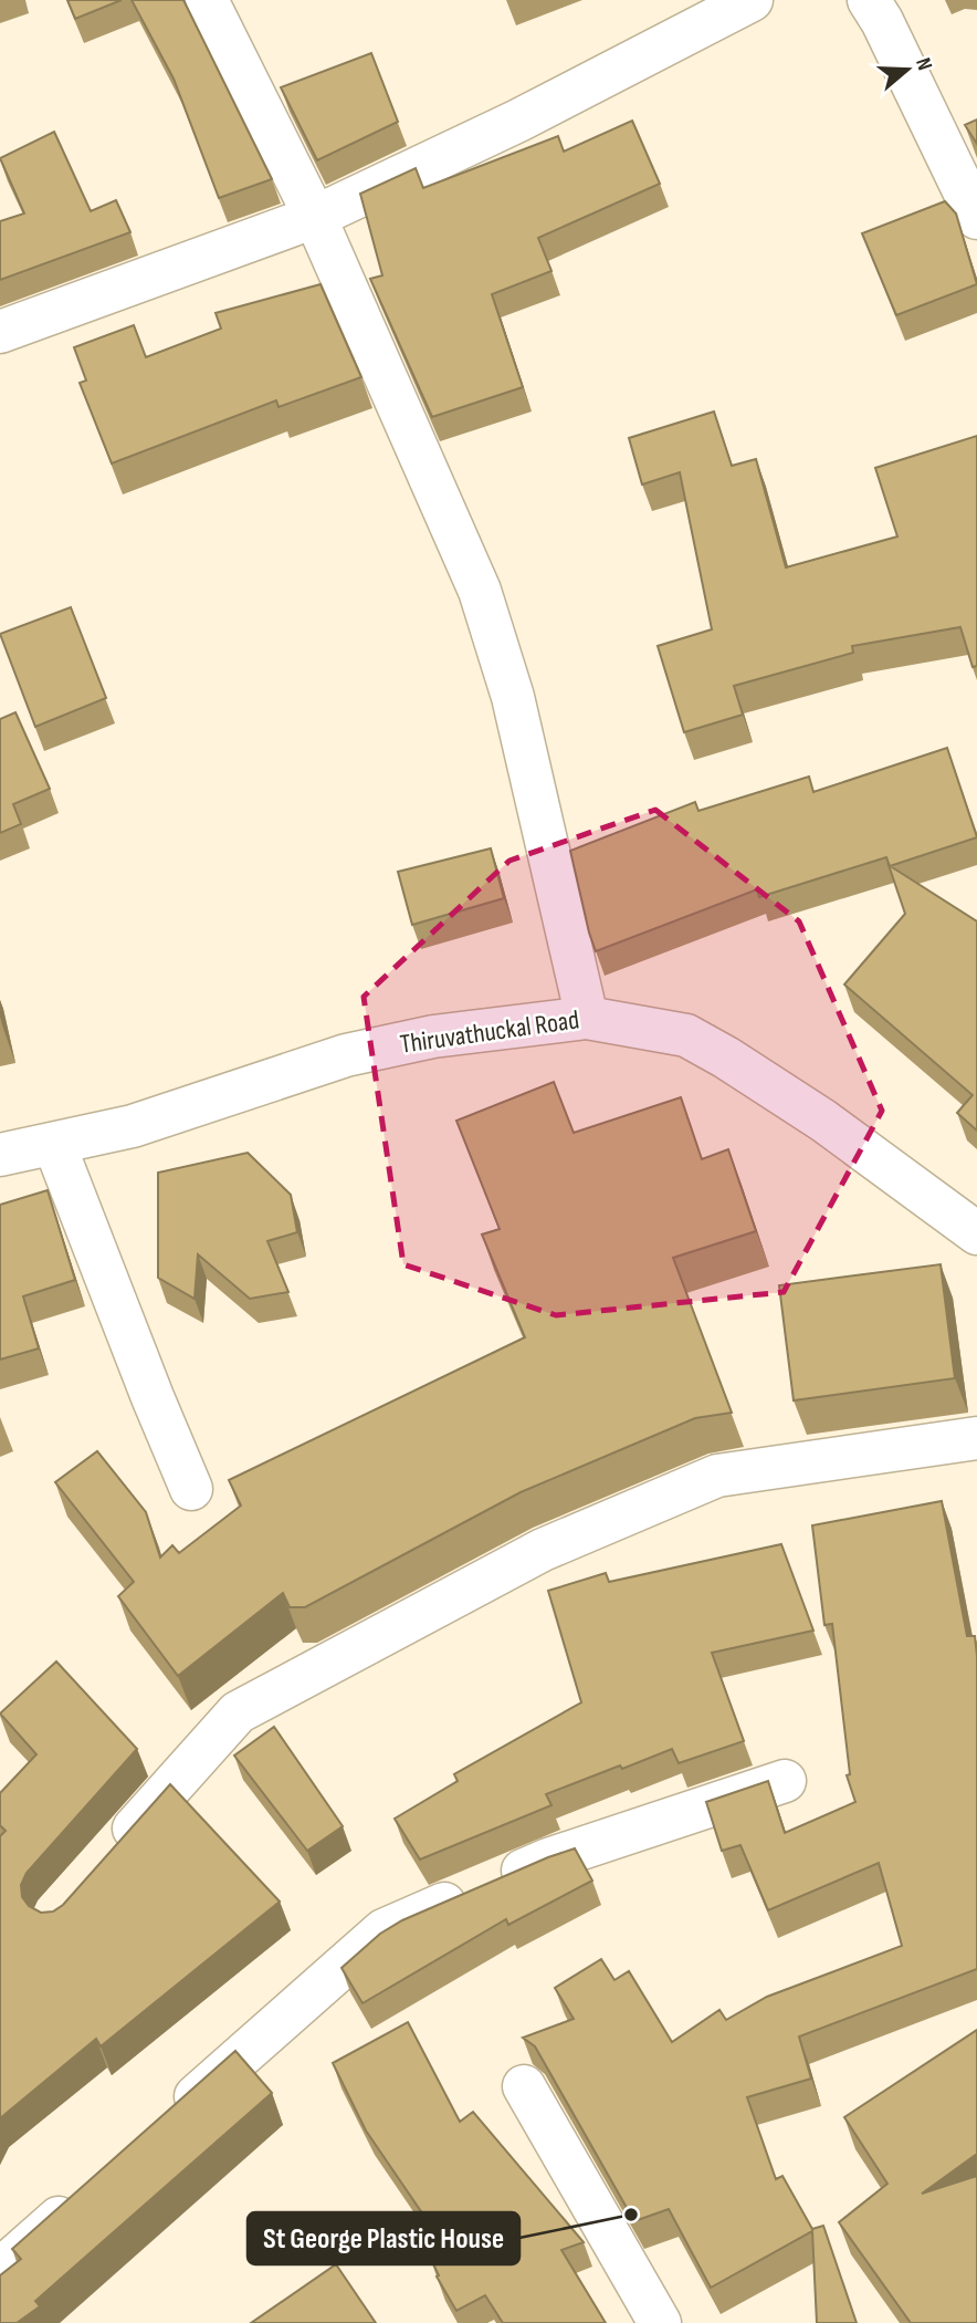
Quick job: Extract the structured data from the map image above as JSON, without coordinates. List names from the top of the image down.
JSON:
{
  "streets": {
    "street": ["Thiruvathuckal Road"]
  },
  "places": ["St George Plastic House"],
  "north": "right"
}
